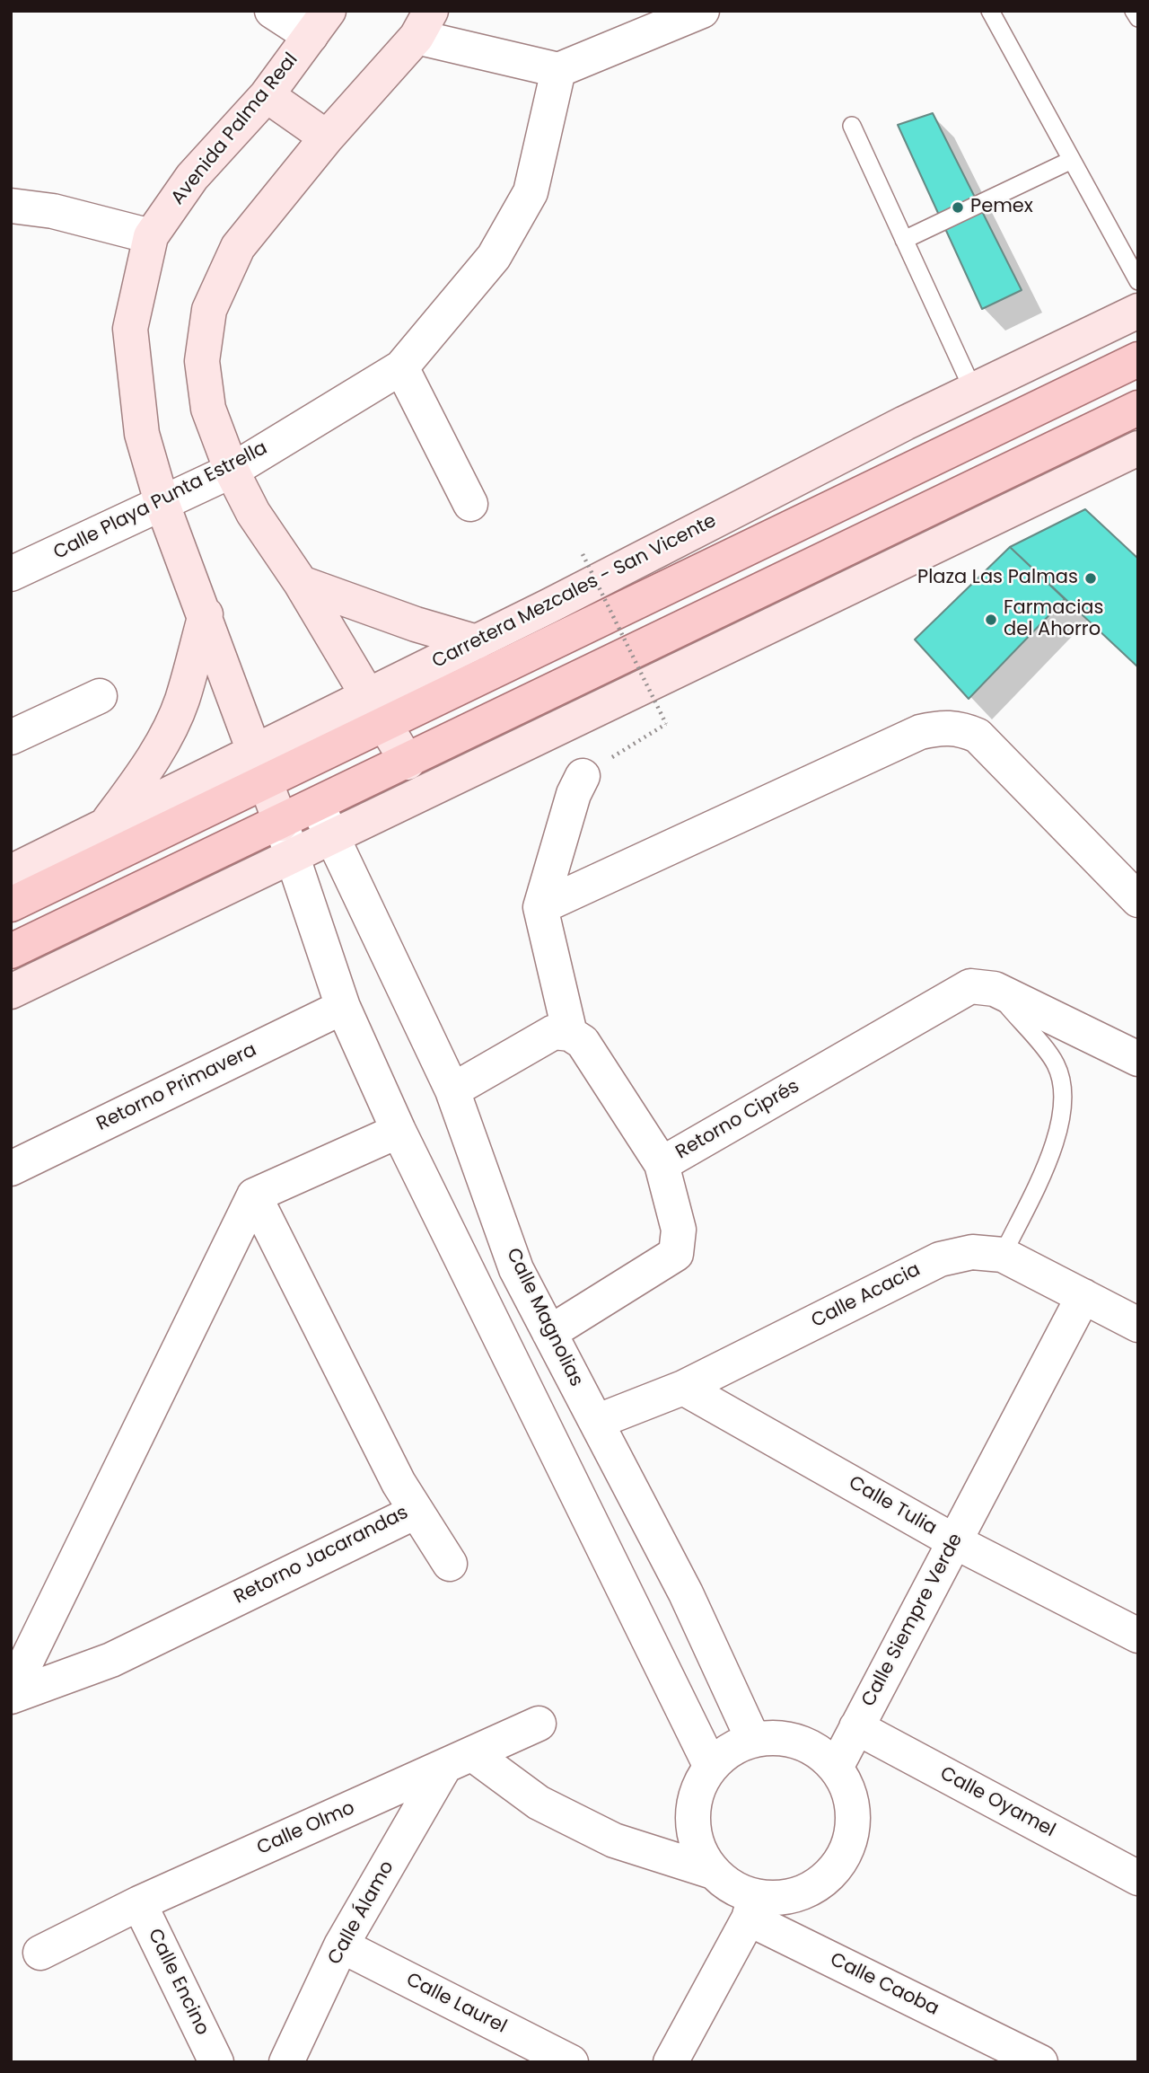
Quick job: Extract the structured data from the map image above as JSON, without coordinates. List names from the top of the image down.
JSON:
{
  "streets": {
    "main road": ["Avenida Palma Real", "Carretera Mezcales - San Vicente"],
    "street": [
      "Calle Playa Punta Estrella",
      "Retorno Primavera",
      "Retorno Ciprés",
      "Calle Acacia",
      "Calle Magnolias",
      "Calle Tulia",
      "Retorno Jacarandas",
      "Calle Siempre Verde",
      "Calle Oyamel",
      "Calle Olmo",
      "Calle Álamo",
      "Calle Encino",
      "Calle Caoba",
      "Calle Laurel"
    ]
  },
  "crossings": [
    ["Avenida Palma Real", "Calle Playa Punta Estrella"],
    ["Avenida Palma Real", "Carretera Mezcales - San Vicente"],
    ["Calle Acacia", "Calle Magnolias"],
    ["Calle Acacia", "Calle Tulia"],
    ["Calle Acacia", "Calle Siempre Verde"],
    ["Calle Magnolias", "Calle Siempre Verde"],
    ["Calle Magnolias", "Calle Caoba"],
    ["Calle Tulia", "Calle Siempre Verde"],
    ["Calle Siempre Verde", "Calle Oyamel"],
    ["Calle Siempre Verde", "Calle Caoba"],
    ["Calle Olmo", "Calle Álamo"],
    ["Calle Olmo", "Calle Encino"],
    ["Calle Álamo", "Calle Laurel"]
  ],
  "places": ["Pemex", "Plaza Las Palmas", "Farmacias del Ahorro"]
}
